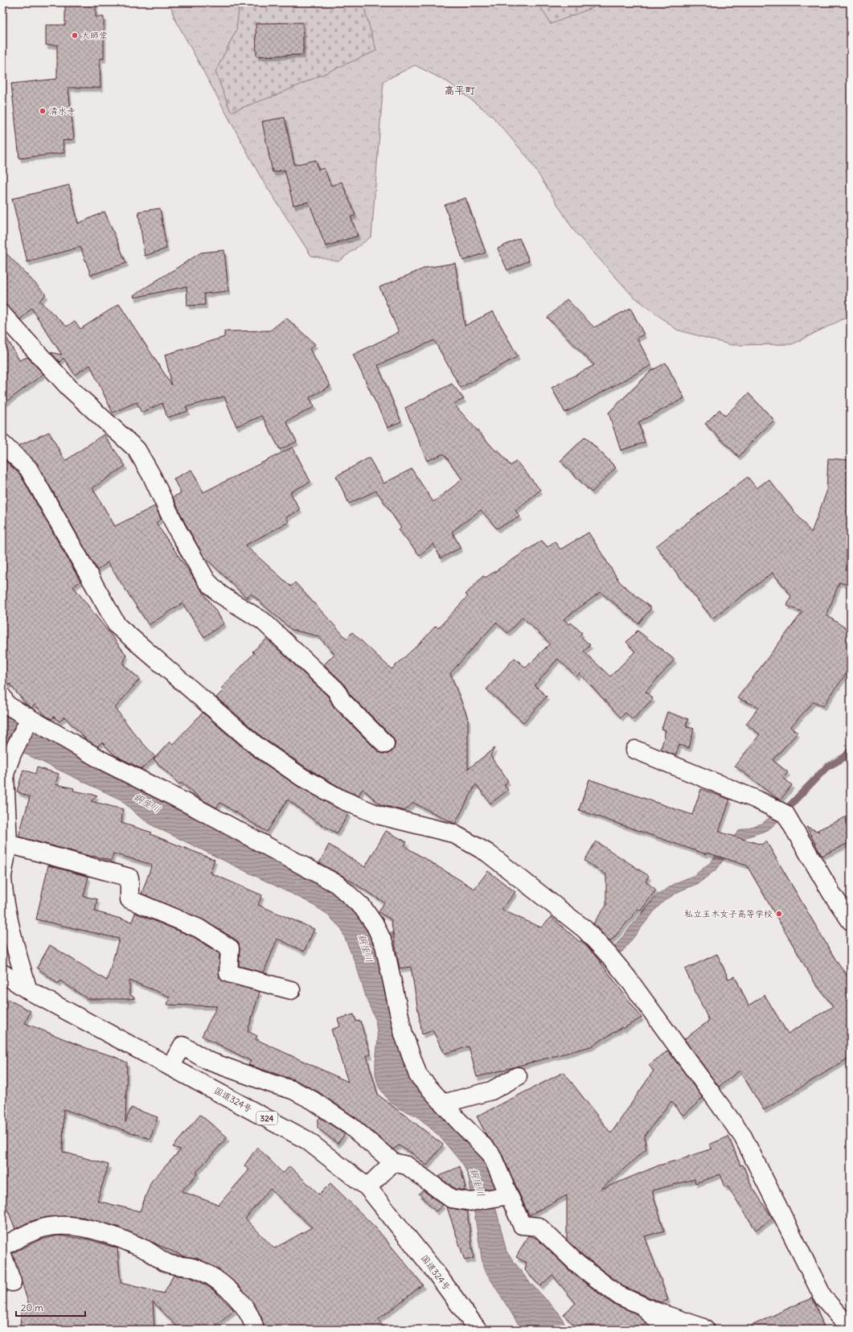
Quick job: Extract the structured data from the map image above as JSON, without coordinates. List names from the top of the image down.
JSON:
{
  "streets": {
    "main road": ["国道324号", "324"]
  },
  "districts": ["高平町"],
  "water": ["銅座川"],
  "places": ["大師堂", "清水寺", "私立玉木女子高等学校"],
  "scale_bar": "20 m"
}
